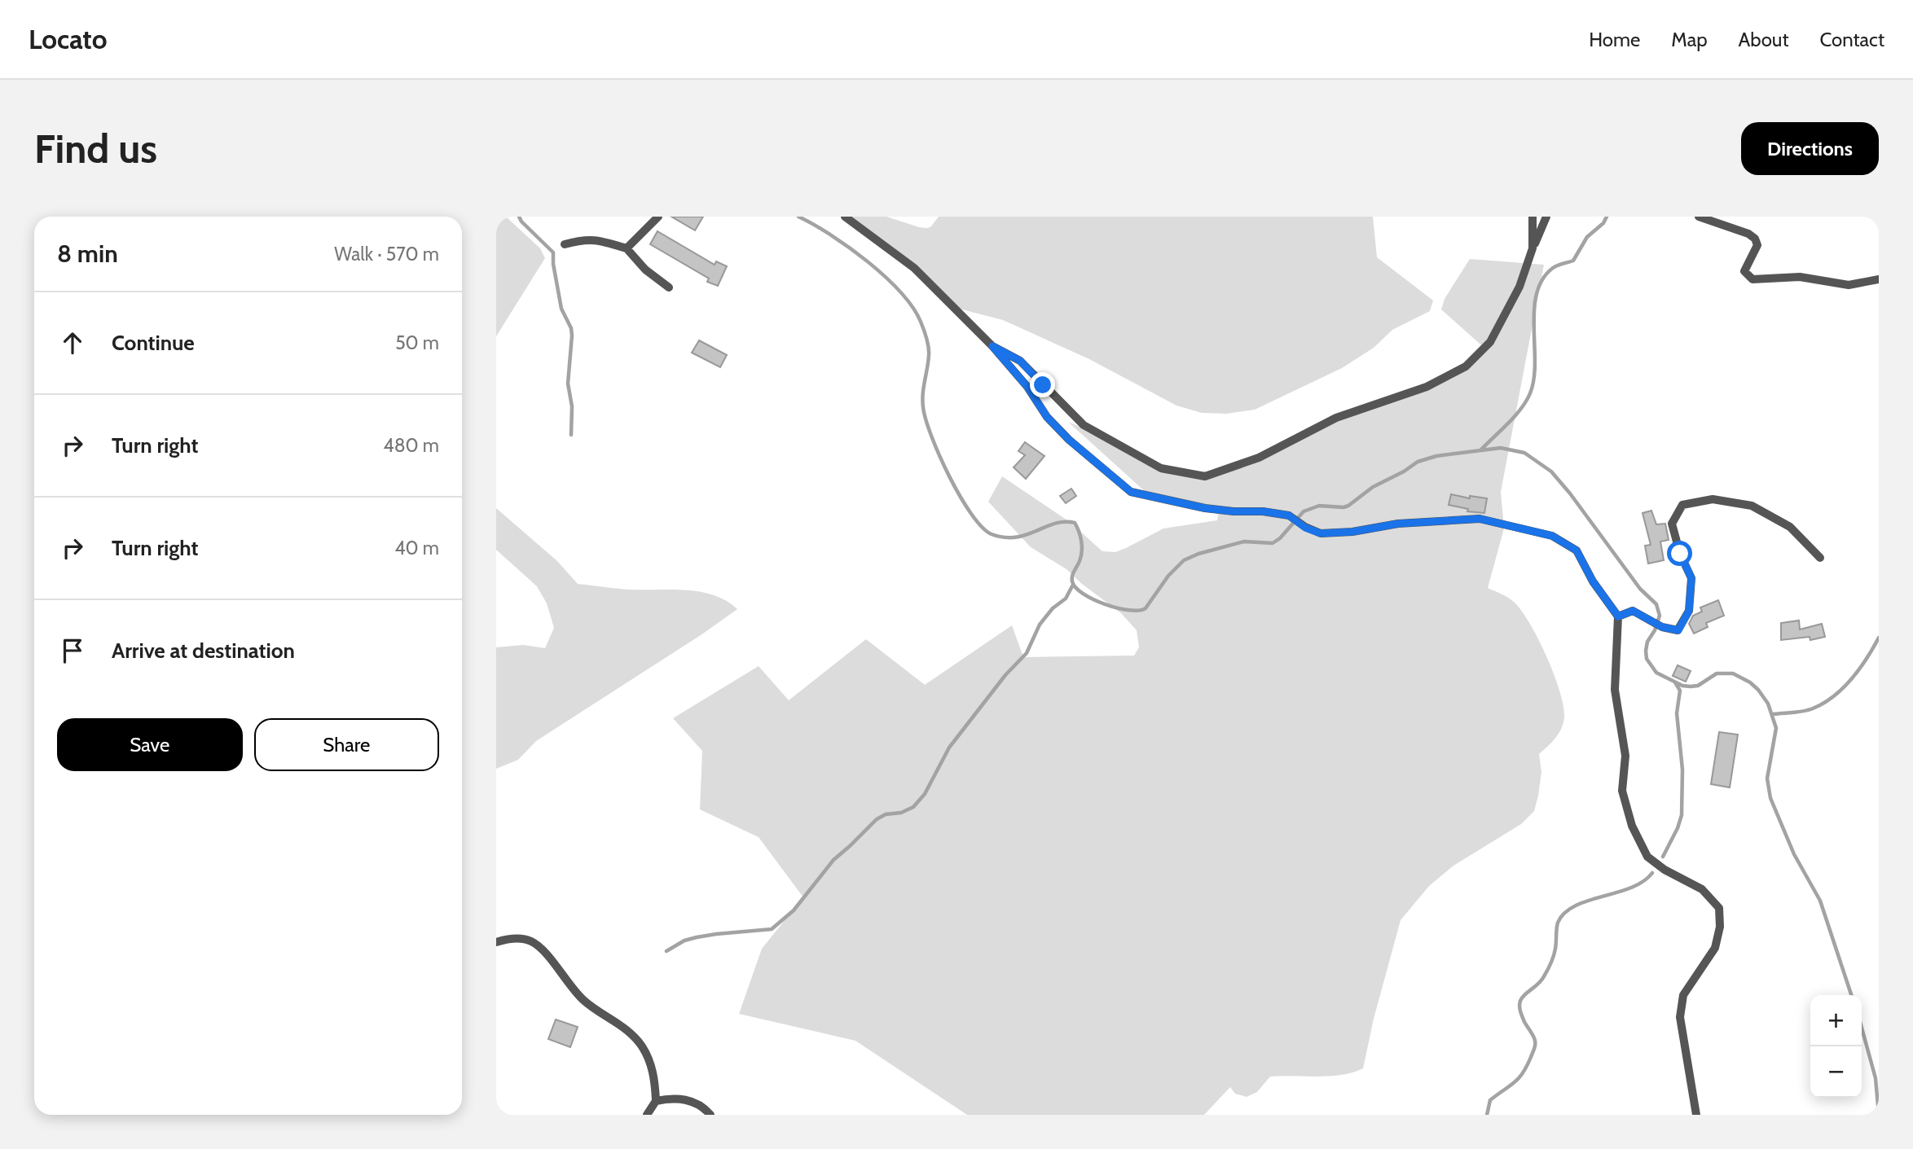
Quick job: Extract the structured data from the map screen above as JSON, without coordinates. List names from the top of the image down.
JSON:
{
  "page": {
    "header": "Locato",
    "nav": [
      "Home",
      "Map",
      "About",
      "Contact"
    ],
    "buttons": [
      "Directions",
      ["Save", "Share"]
    ],
    "title": "Find us",
    "heading": ["8 min", "Walk · 570 m"],
    "list": [
      ["Continue", "50 m"],
      ["Turn right", "480 m"],
      ["Turn right", "40 m"],
      "Arrive at destination"
    ],
    "map_buttons": ["+", "−"]
  }
}
